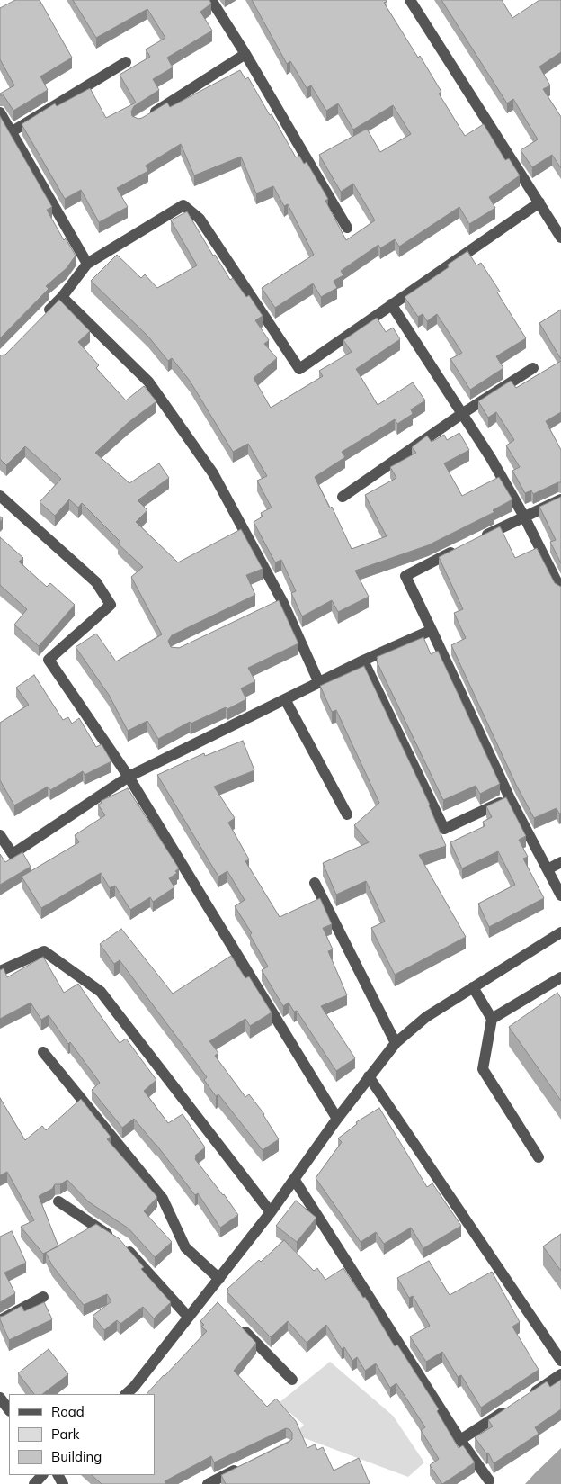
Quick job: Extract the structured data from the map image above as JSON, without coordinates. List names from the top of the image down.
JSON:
{
  "legend": ["Road", "Park", "Building"]
}
